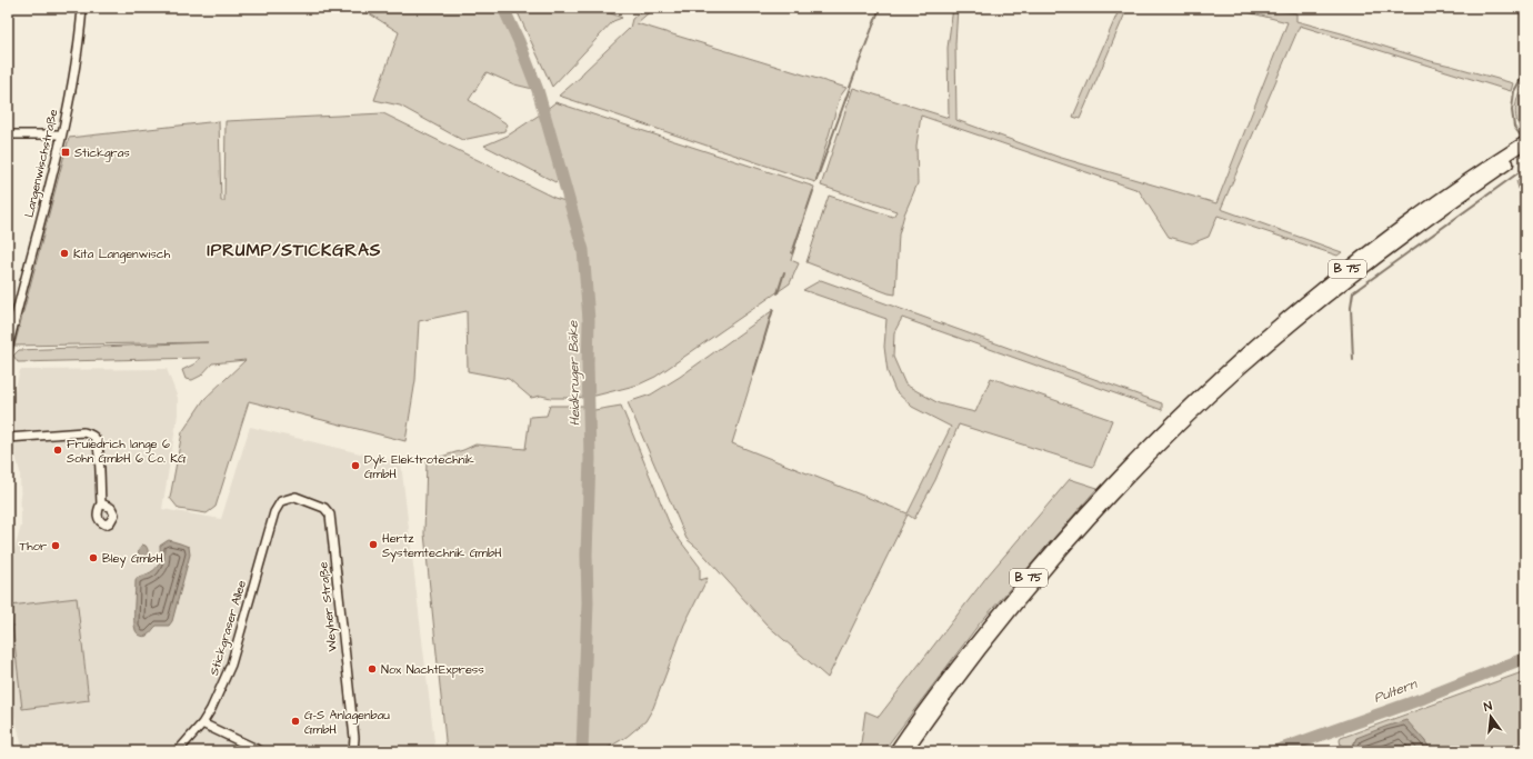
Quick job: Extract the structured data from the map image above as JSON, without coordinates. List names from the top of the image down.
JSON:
{
  "streets": {
    "highway": ["B 75"],
    "street": ["Langenwischstraße", "Weyher Straße", "Stickgraser Allee"]
  },
  "crossings": [
    ["Weyher Straße", "Stickgraser Allee"]
  ],
  "districts": ["IPRUMP/STICKGRAS"],
  "water": ["Heidkruger Bäke", "Pultern"],
  "places": {
    "transit": ["Stickgras"],
    "other": [
      "Kita Langenwisch",
      "Fruiedrich lange 6 Sohn GmbH 6 Co. KG",
      "Dyk Elektrotechnik GmbH",
      "Hertz Systemtechnik GmbH",
      "Thor",
      "Bley GmbH",
      "Nox NachtExpress",
      "G-S Anlagenbau GmbH"
    ]
  },
  "north": "top"
}
